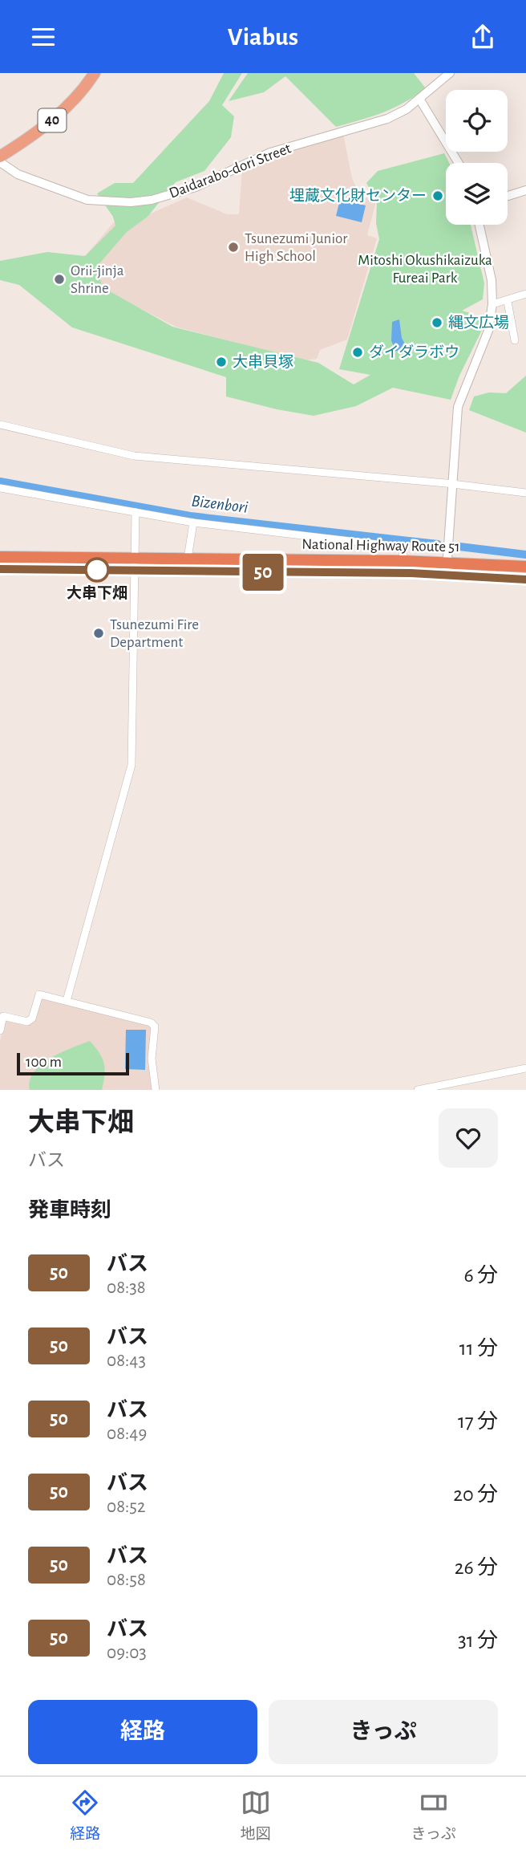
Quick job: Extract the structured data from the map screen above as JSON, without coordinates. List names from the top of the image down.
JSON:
{
  "streets": {
    "highway": ["National Highway Route 51"],
    "main road": ["40"],
    "street": ["Daidarabo-dori Street"]
  },
  "water": ["Bizenbori"],
  "parks": ["Mitoshi Okushikaizuka Fureai Park"],
  "places": [
    "埋蔵文化財センター",
    "Tsunezumi Junior High School",
    "Orii-jinja Shrine",
    "縄文広場",
    "ダイダラボウ",
    "大串貝塚",
    "大串下畑",
    "Tsunezumi Fire Department"
  ],
  "lines": ["bus line 50"],
  "scale_bar": "100 m",
  "page": {
    "header": "Viabus",
    "on_map": "50",
    "scale": "100 m",
    "heading": [
      ["大串下畑", "バス"],
      "発車時刻"
    ],
    "list": [
      {
        "mark": "50",
        "name": "バス",
        "note": "08:38",
        "value": "6 分"
      },
      {
        "mark": "50",
        "name": "バス",
        "note": "08:43",
        "value": "11 分"
      },
      {
        "mark": "50",
        "name": "バス",
        "note": "08:49",
        "value": "17 分"
      },
      {
        "mark": "50",
        "name": "バス",
        "note": "08:52",
        "value": "20 分"
      },
      {
        "mark": "50",
        "name": "バス",
        "note": "08:58",
        "value": "26 分"
      },
      {
        "mark": "50",
        "name": "バス",
        "note": "09:03",
        "value": "31 分"
      }
    ],
    "buttons": ["経路", "きっぷ"],
    "tabs": ["経路", "地図", "きっぷ"]
  }
}
